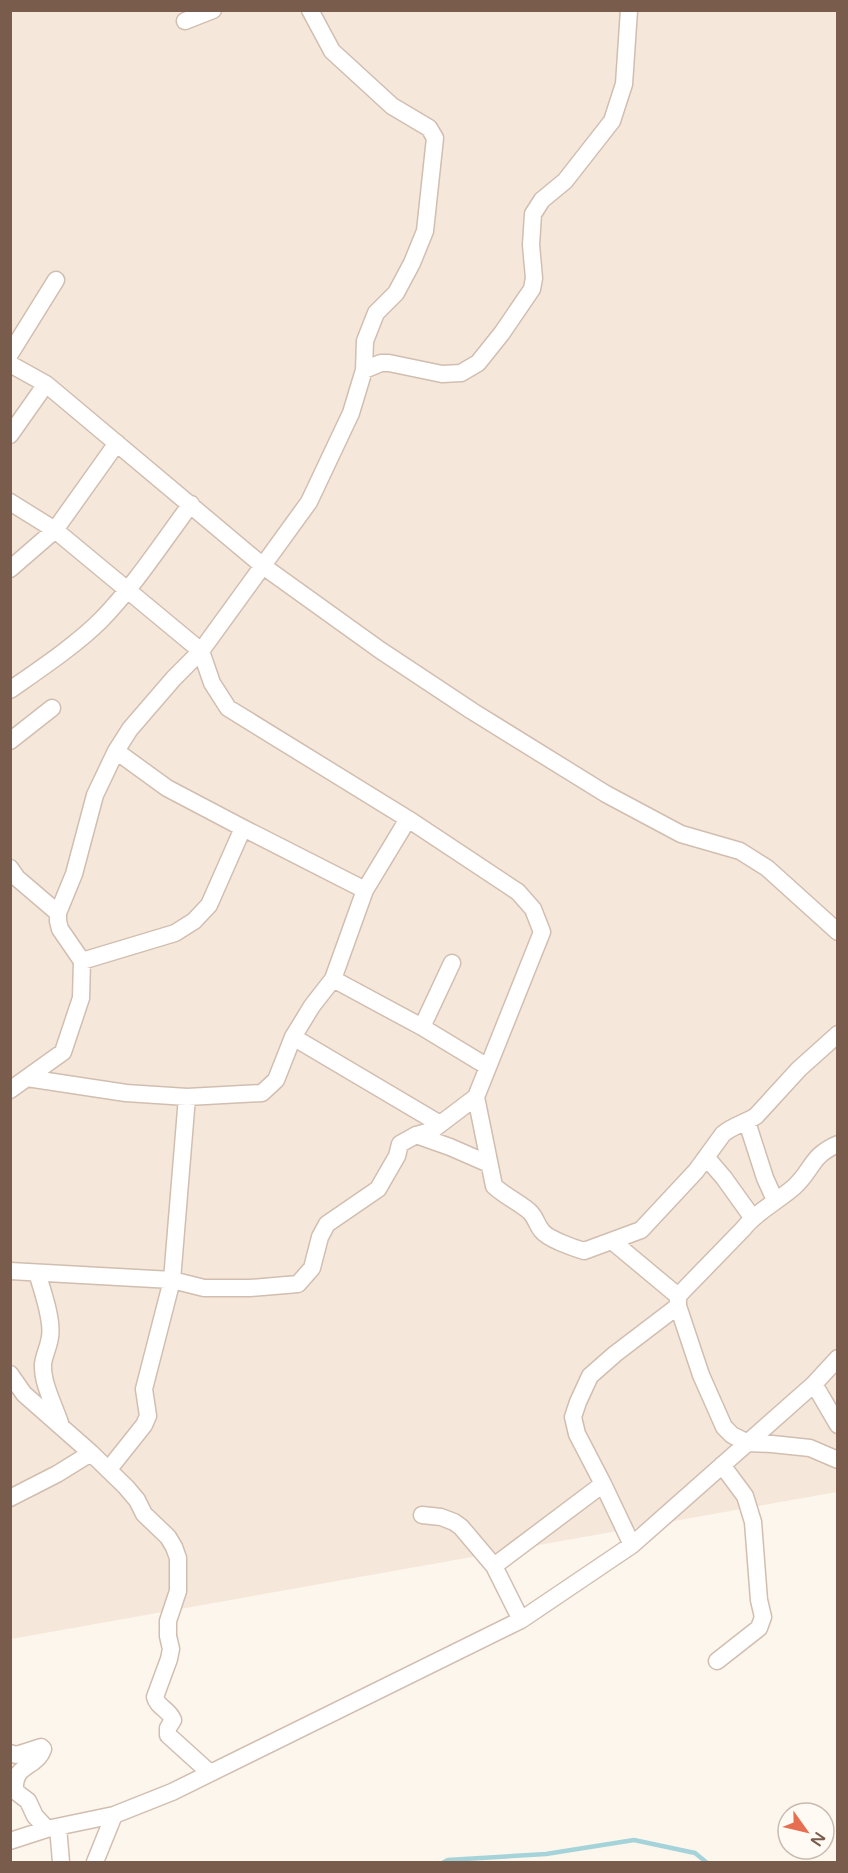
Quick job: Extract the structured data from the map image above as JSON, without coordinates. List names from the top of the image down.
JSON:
{
  "north": "bottom right"
}
